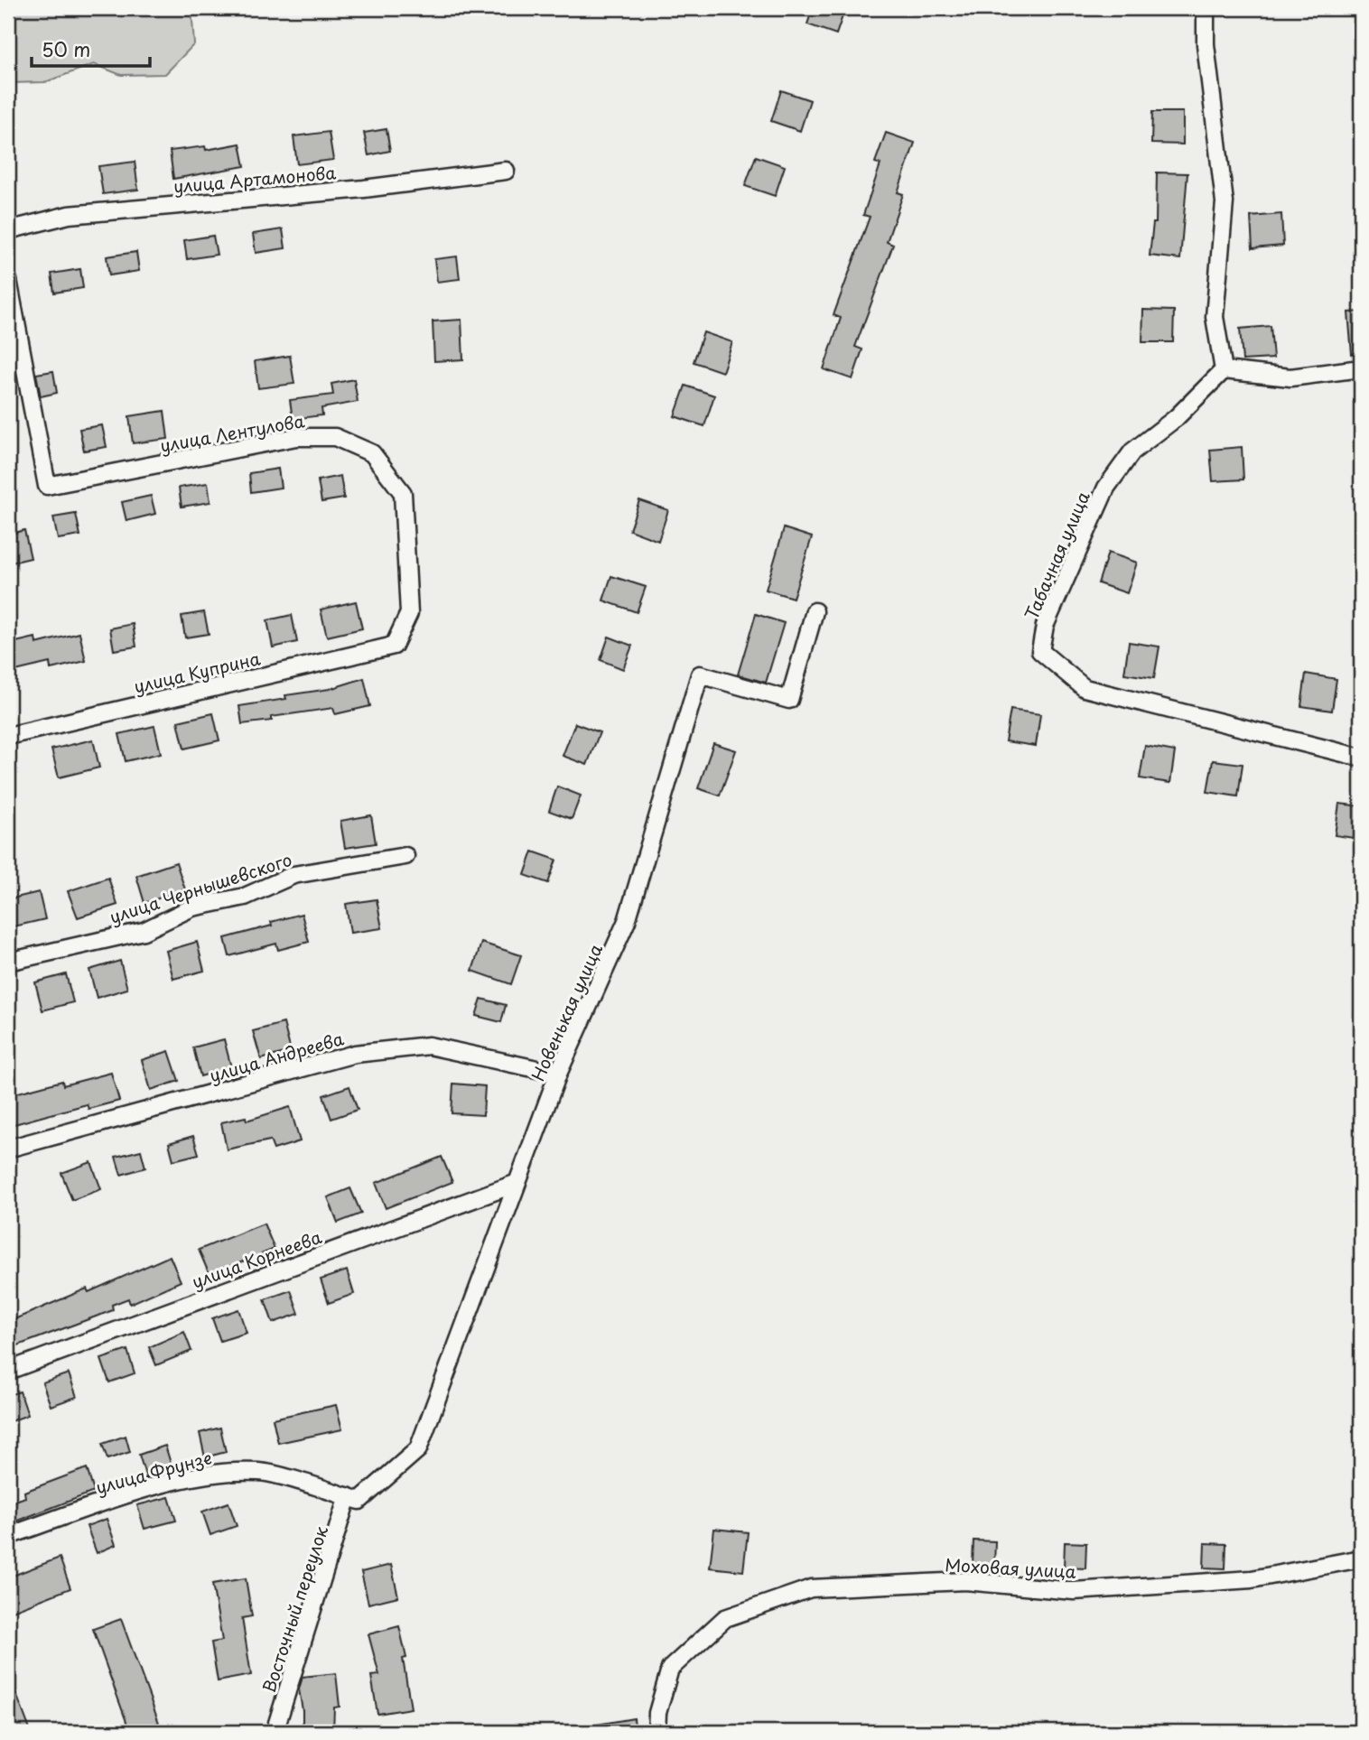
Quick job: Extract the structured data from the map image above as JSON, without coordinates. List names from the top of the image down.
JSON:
{
  "streets": {
    "street": [
      "улица Артамонова",
      "улица Лентулова",
      "Табачная улица",
      "улица Куприна",
      "улица Чернышевского",
      "Новенькая улица",
      "улица Андреева",
      "улица Корнеева",
      "улица Фрунзе",
      "Моховая улица",
      "Восточный переулок"
    ]
  },
  "crossings": [
    ["улица Лентулова", "улица Куприна"],
    ["Новенькая улица", "улица Андреева"],
    ["Новенькая улица", "улица Корнеева"],
    ["Новенькая улица", "улица Фрунзе"],
    ["Новенькая улица", "Восточный переулок"],
    ["улица Фрунзе", "Восточный переулок"]
  ],
  "scale_bar": "50 m"
}
